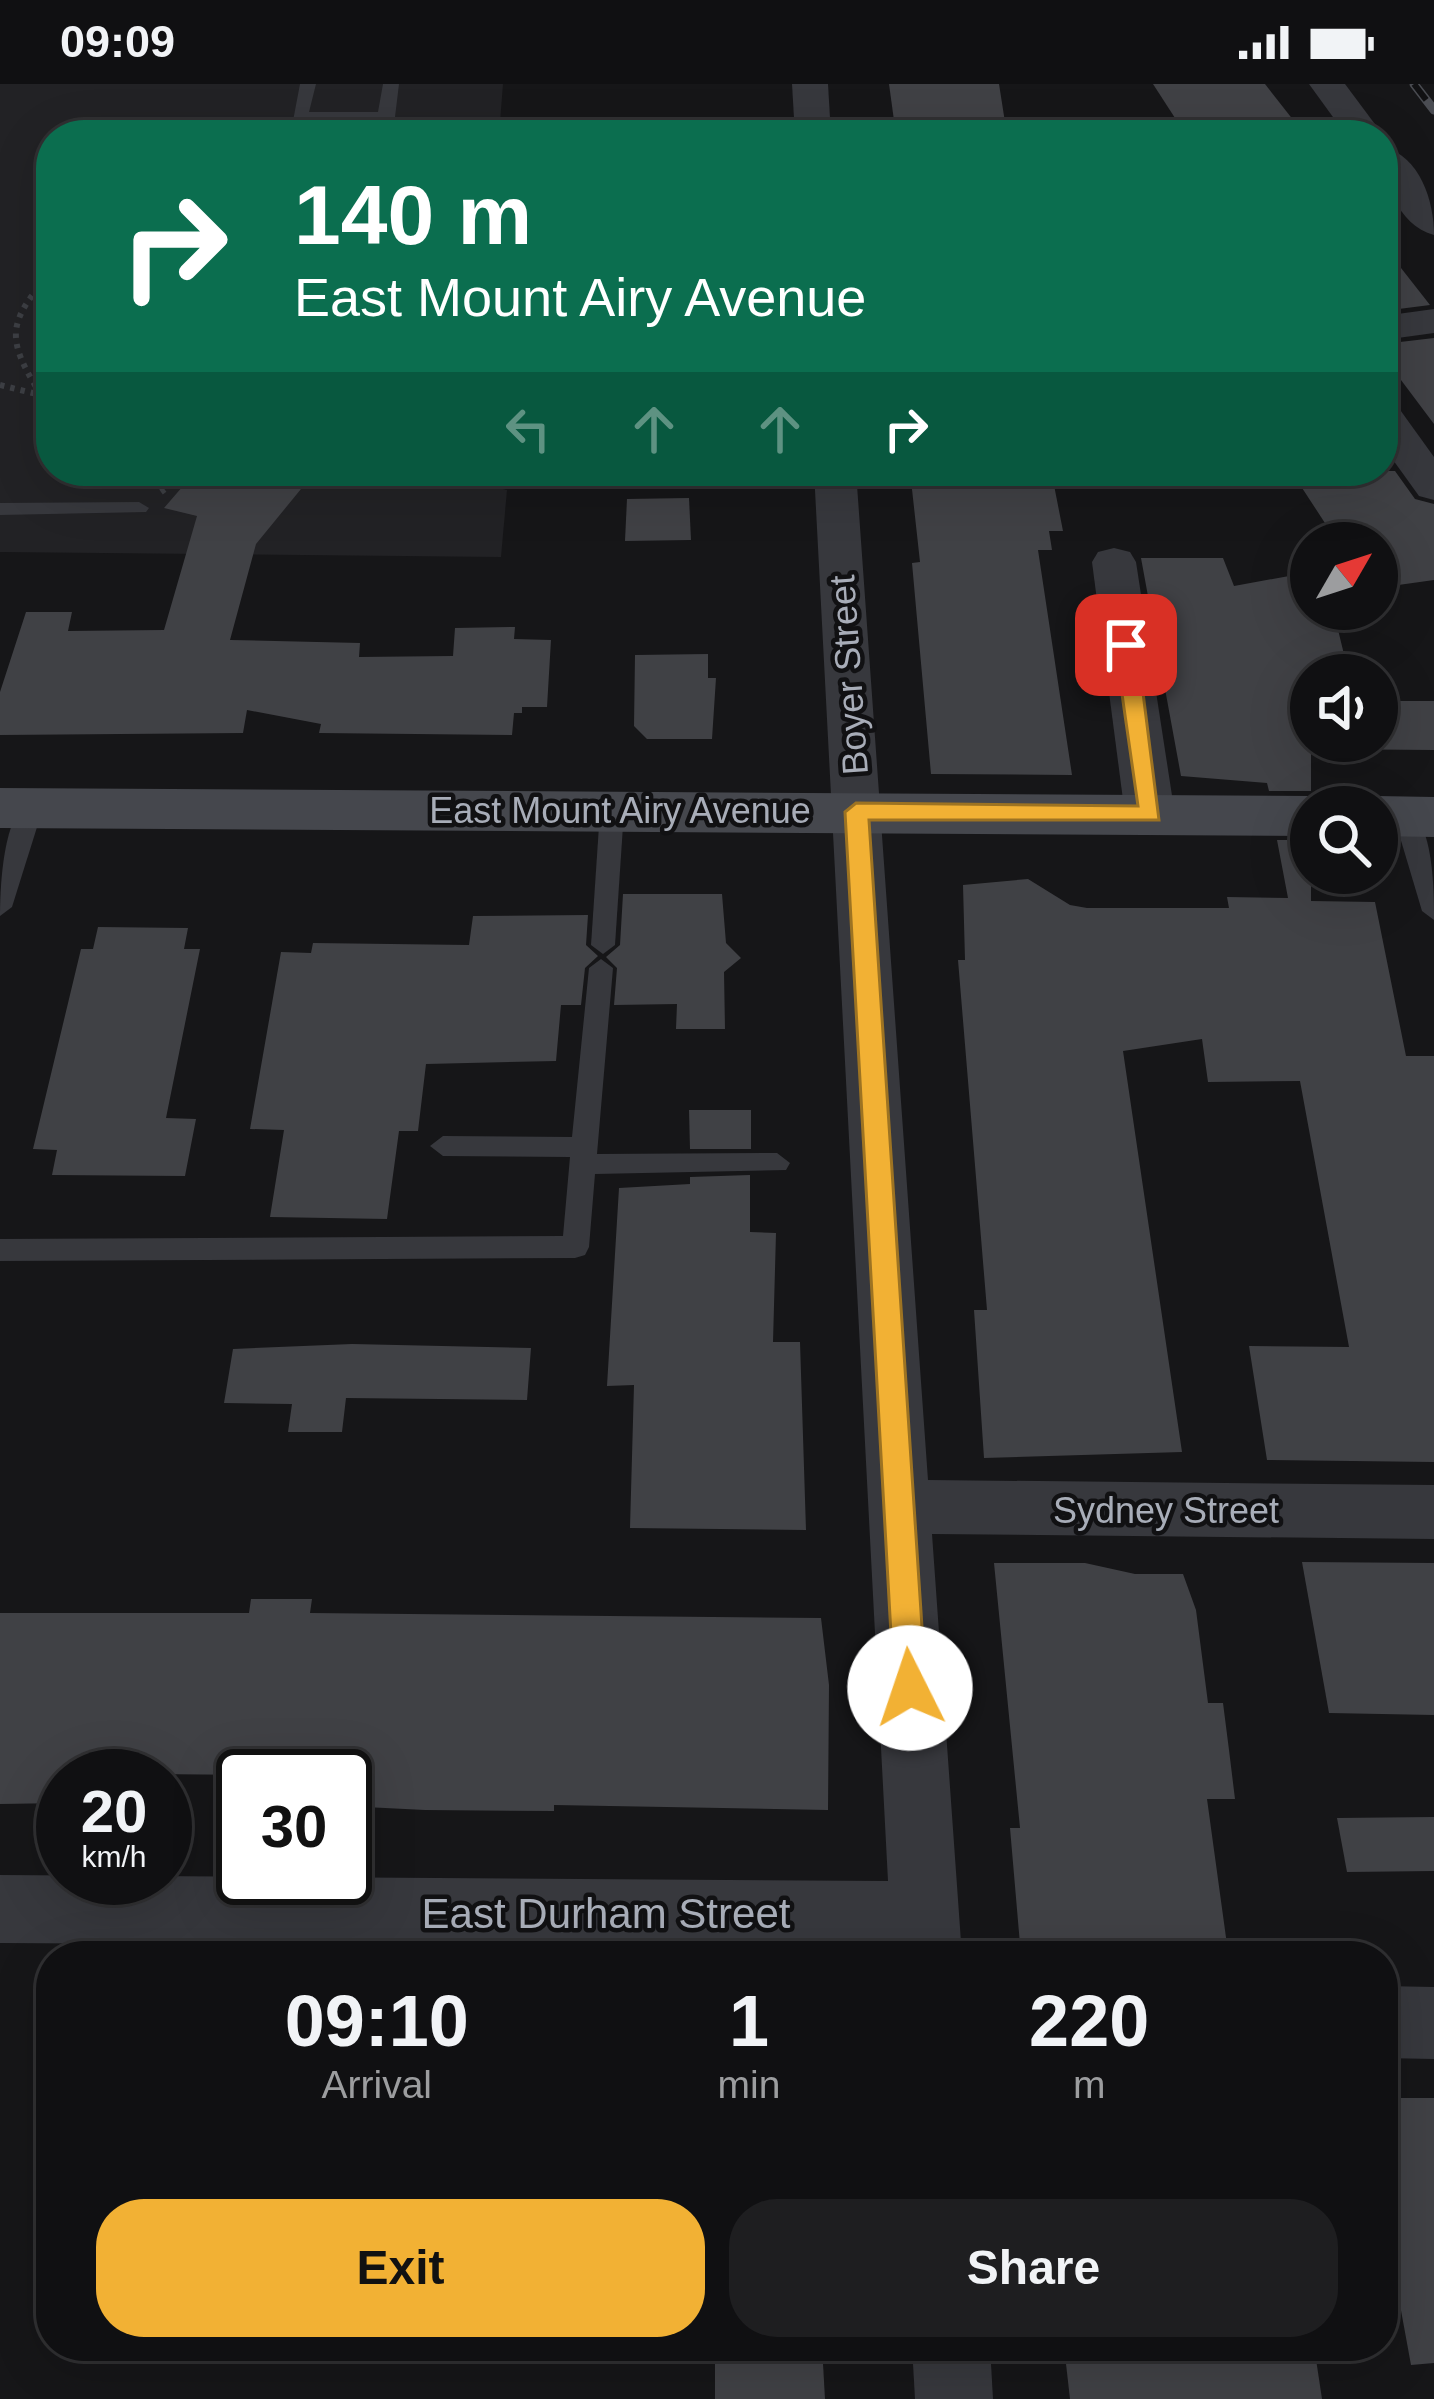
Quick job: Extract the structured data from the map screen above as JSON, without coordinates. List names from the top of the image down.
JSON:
{
  "streets": {
    "main road": ["East Mount Airy Avenue"],
    "street": ["Boyer Street", "Sydney Street", "East Durham Street"]
  },
  "crossings": [
    ["Boyer Street", "East Mount Airy Avenue"],
    ["Boyer Street", "Sydney Street"],
    ["Boyer Street", "East Durham Street"]
  ],
  "north": "top right",
  "page": {
    "status": "09:09",
    "turn": ["140 m", "East Mount Airy Avenue"],
    "speed": "20 km/h",
    "limit": "30",
    "eta": [
      "09:10",
      "Arrival",
      "1",
      "min",
      "220",
      "m"
    ],
    "buttons": ["Exit", "Share"]
  }
}
